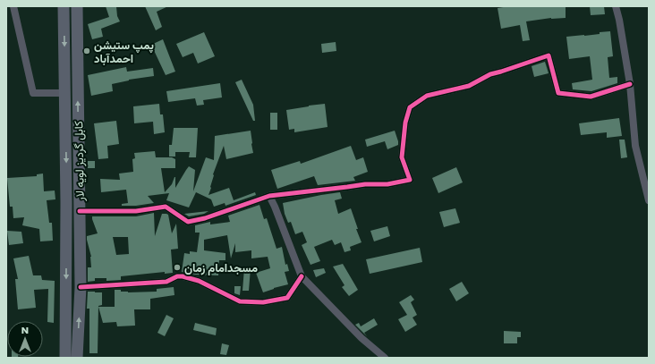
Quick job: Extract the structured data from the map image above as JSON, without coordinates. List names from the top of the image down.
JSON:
{
  "streets": {
    "highway": ["کابل گردیز لویه لار"]
  },
  "places": ["پمپ ستیشن احمدآباد", "مسجدامام زمان"],
  "north": "top"
}
